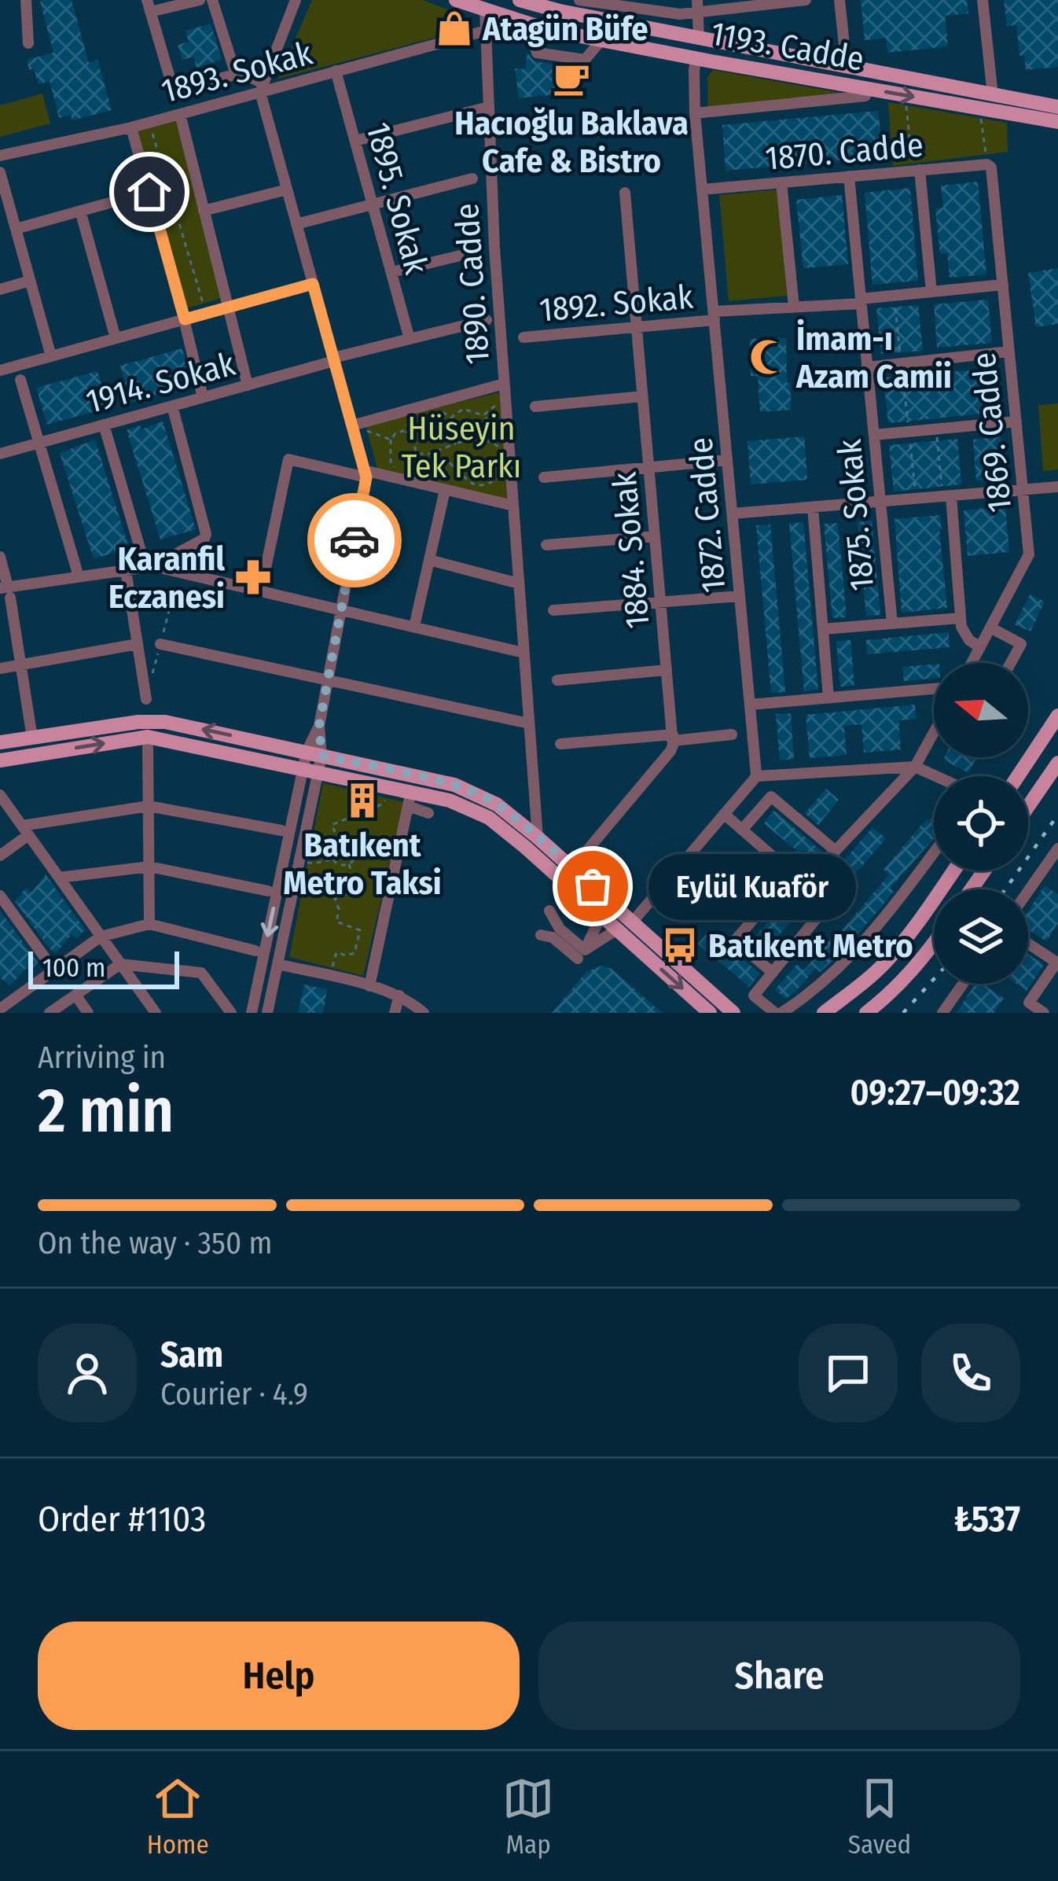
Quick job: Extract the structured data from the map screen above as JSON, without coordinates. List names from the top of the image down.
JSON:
{
  "streets": {
    "main road": ["1193. Cadde"],
    "street": [
      "1893. Sokak",
      "1870. Cadde",
      "1895. Sokak",
      "1890. Cadde",
      "1892. Sokak",
      "1914. Sokak",
      "1869. Cadde",
      "1872. Cadde",
      "1875. Sokak",
      "1884. Sokak"
    ]
  },
  "crossings": [
    ["1193. Cadde", "1890. Cadde"],
    ["1193. Cadde", "1872. Cadde"],
    ["1893. Sokak", "1895. Sokak"],
    ["1893. Sokak", "1890. Cadde"],
    ["1870. Cadde", "1869. Cadde"],
    ["1870. Cadde", "1872. Cadde"],
    ["1870. Cadde", "1875. Sokak"],
    ["1895. Sokak", "1914. Sokak"],
    ["1892. Sokak", "1869. Cadde"],
    ["1892. Sokak", "1872. Cadde"],
    ["1892. Sokak", "1875. Sokak"],
    ["1892. Sokak", "1884. Sokak"]
  ],
  "parks": ["Hüseyin Tek Parkı"],
  "places": {
    "shop": ["Atagün Büfe"],
    "cafe": ["Hacıoğlu Baklava Cafe & Bistro"],
    "mosque": ["İmam-ı Azam Camii"],
    "pharmacy": ["Karanfil Eczanesi"],
    "building": ["Batıkent Metro Taksi"],
    "other": ["Eylül Kuaför"],
    "bus stop": ["Batıkent Metro"]
  },
  "scale_bar": "100 m",
  "north": "left",
  "page": {
    "bubble": "Eylül Kuaför",
    "scale": "100 m",
    "heading": ["2 min", "Arriving in", "09:27–09:32"],
    "panel": [
      "Sam",
      "Courier · 4.9",
      "Order #1103",
      "₺537"
    ],
    "bar": "On the way · 350 m",
    "buttons": ["Help", "Share"],
    "tabs": ["Home", "Map", "Saved"]
  }
}
